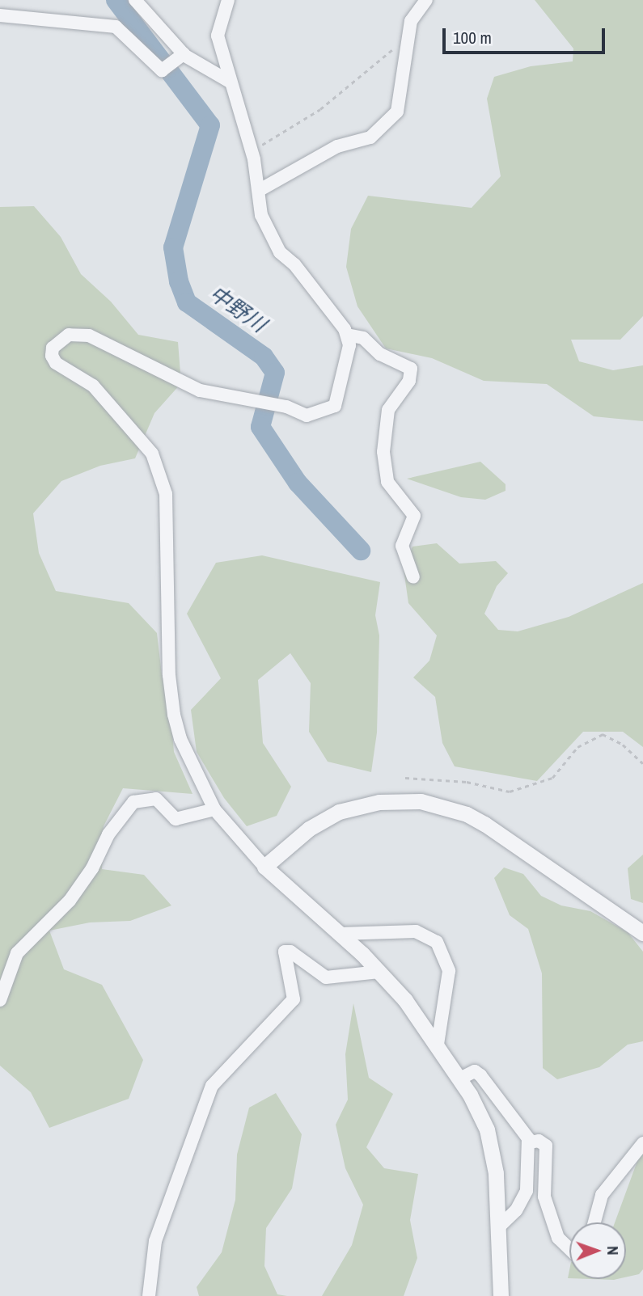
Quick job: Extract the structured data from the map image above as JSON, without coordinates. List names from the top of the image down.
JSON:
{
  "water": ["中野川"],
  "scale_bar": "100 m",
  "north": "right"
}
